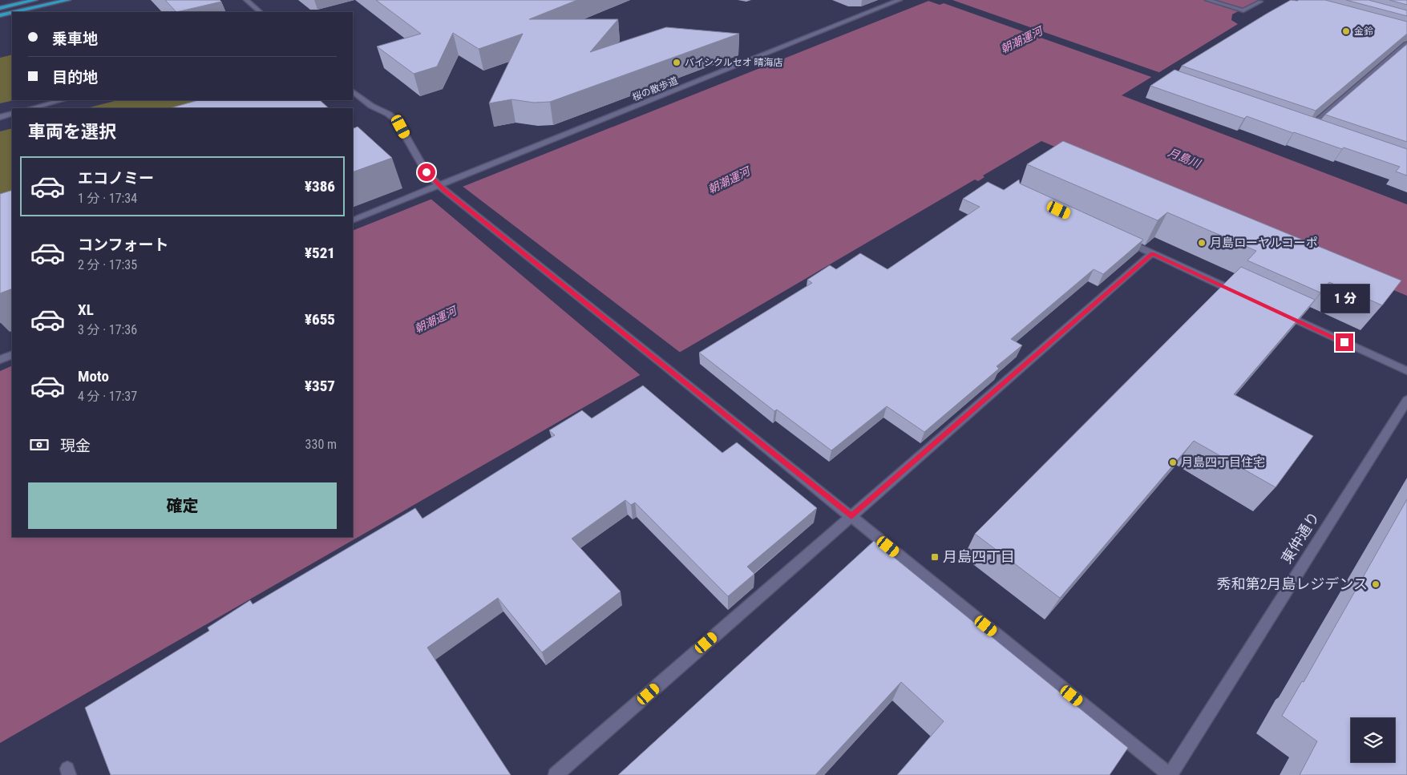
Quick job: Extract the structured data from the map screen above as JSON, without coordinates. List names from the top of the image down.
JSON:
{
  "streets": {
    "street": ["桜の散歩道", "東仲通り"]
  },
  "water": ["朝潮運河", "月島川"],
  "places": {
    "other": [
      "金鈴",
      "バイシクルセオ 晴海店",
      "月島ローヤルコーポ",
      "月島四丁目住宅",
      "秀和第2月島レジデンス"
    ],
    "transit": ["月島四丁目"]
  },
  "page": {
    "banner": ["乗車地", "目的地"],
    "heading": "車両を選択",
    "list": [
      {
        "name": "エコノミー",
        "note": "1 分 · 17:34",
        "value": "¥386"
      },
      {
        "name": "コンフォート",
        "note": "2 分 · 17:35",
        "value": "¥521"
      },
      {
        "name": "XL",
        "note": "3 分 · 17:36",
        "value": "¥655"
      },
      {
        "name": "Moto",
        "note": "4 分 · 17:37",
        "value": "¥357"
      }
    ],
    "bubble": "1 分",
    "pay": ["現金", "330 m"],
    "buttons": "確定"
  }
}
